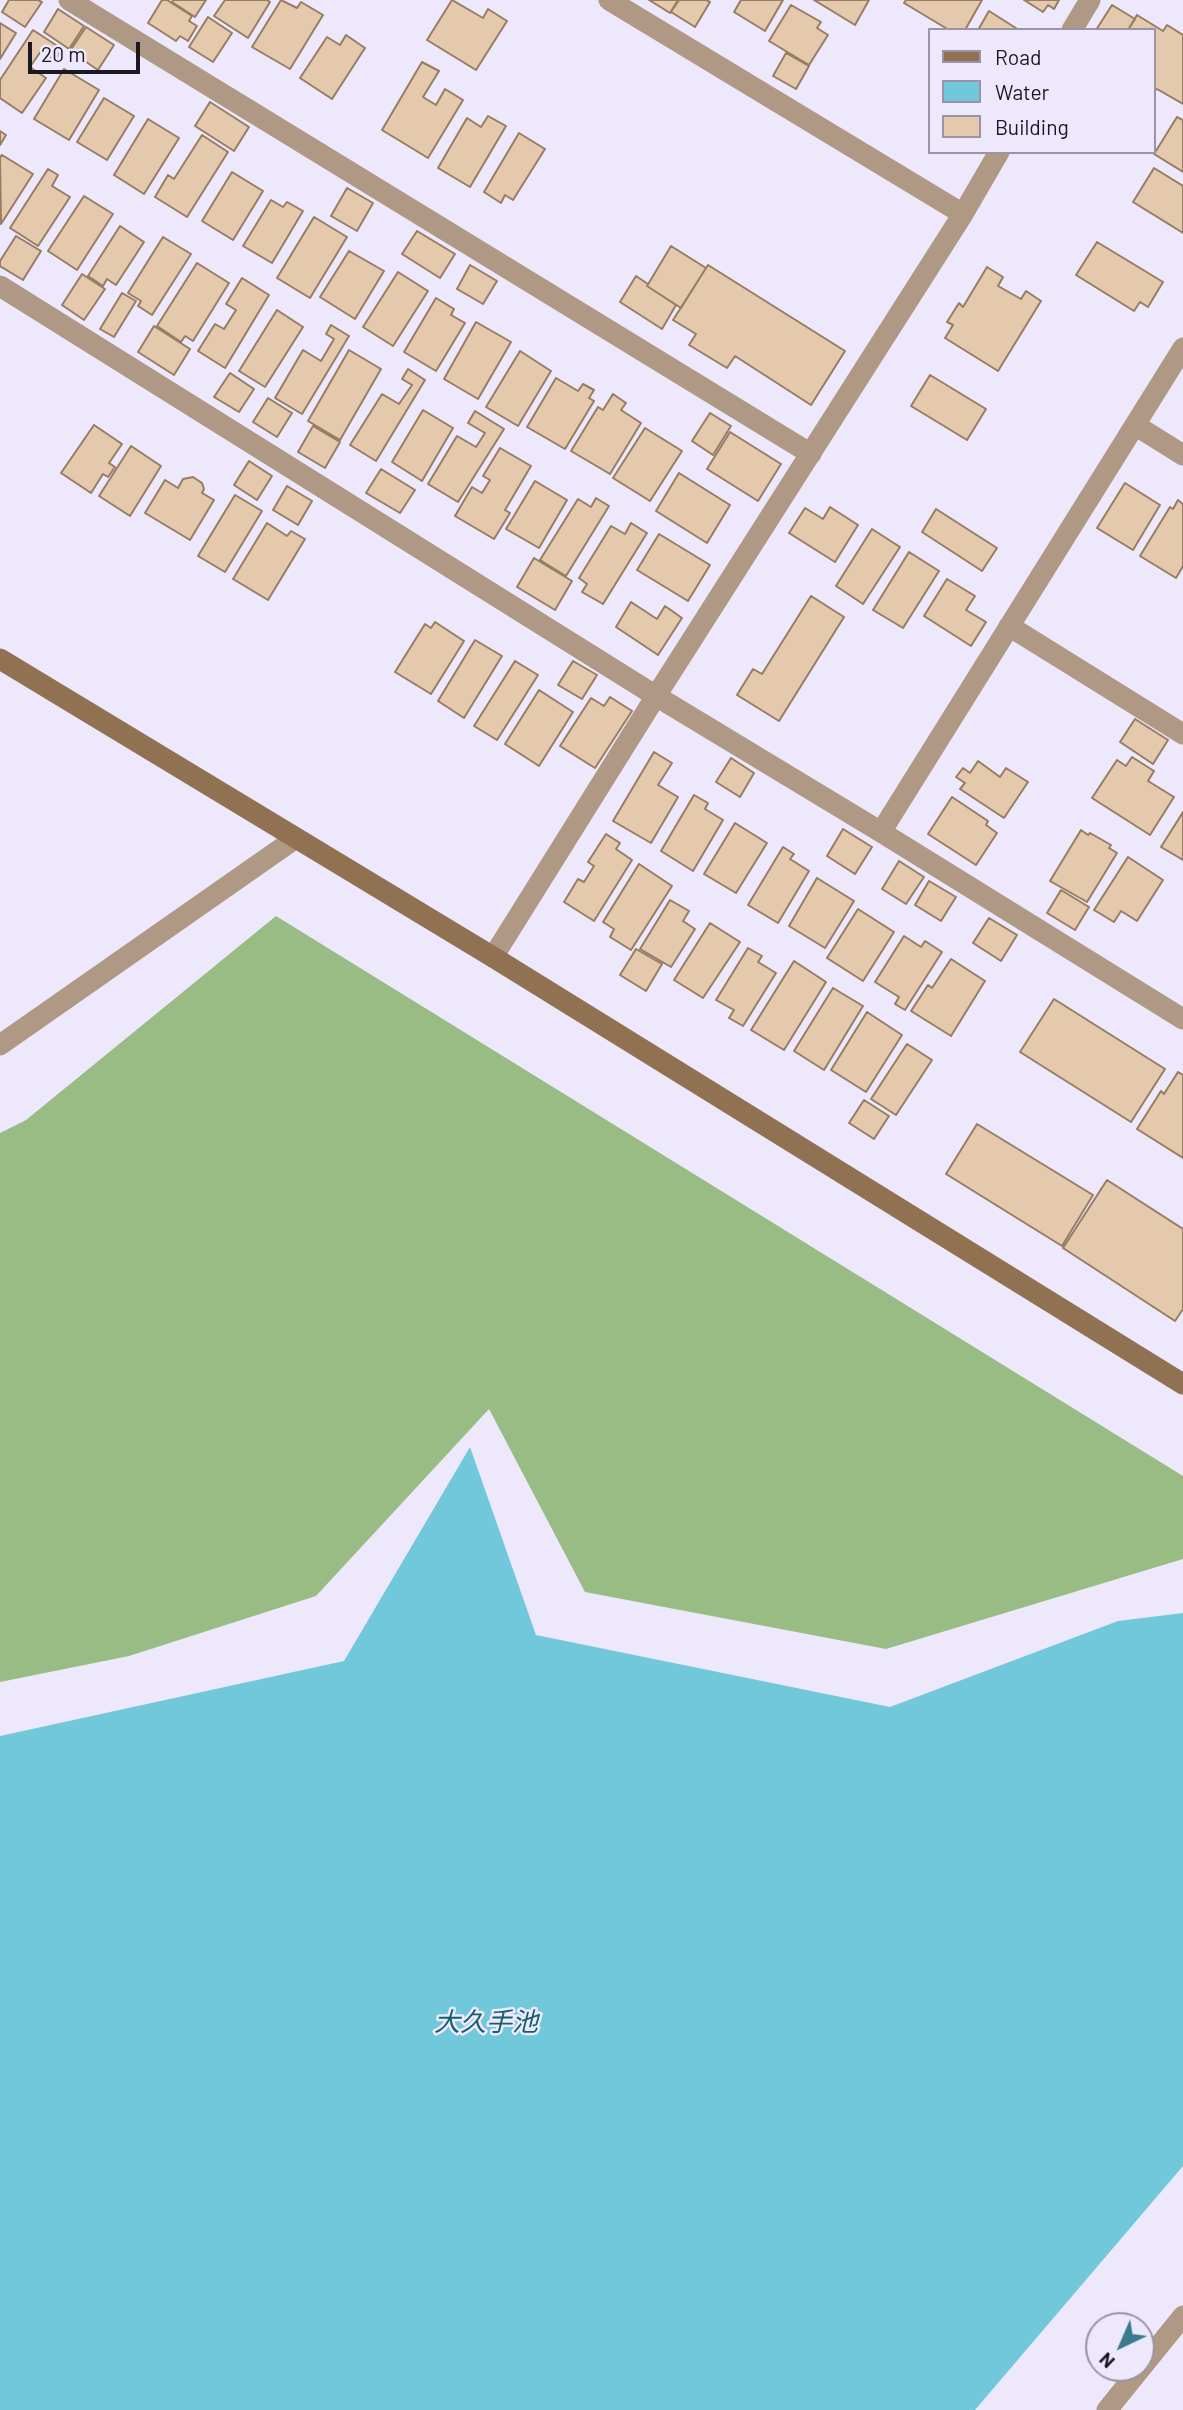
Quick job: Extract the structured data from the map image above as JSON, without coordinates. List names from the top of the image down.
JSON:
{
  "water": ["大久手池"],
  "legend": ["Road", "Water", "Building"],
  "scale_bar": "20 m",
  "north": "bottom left"
}
